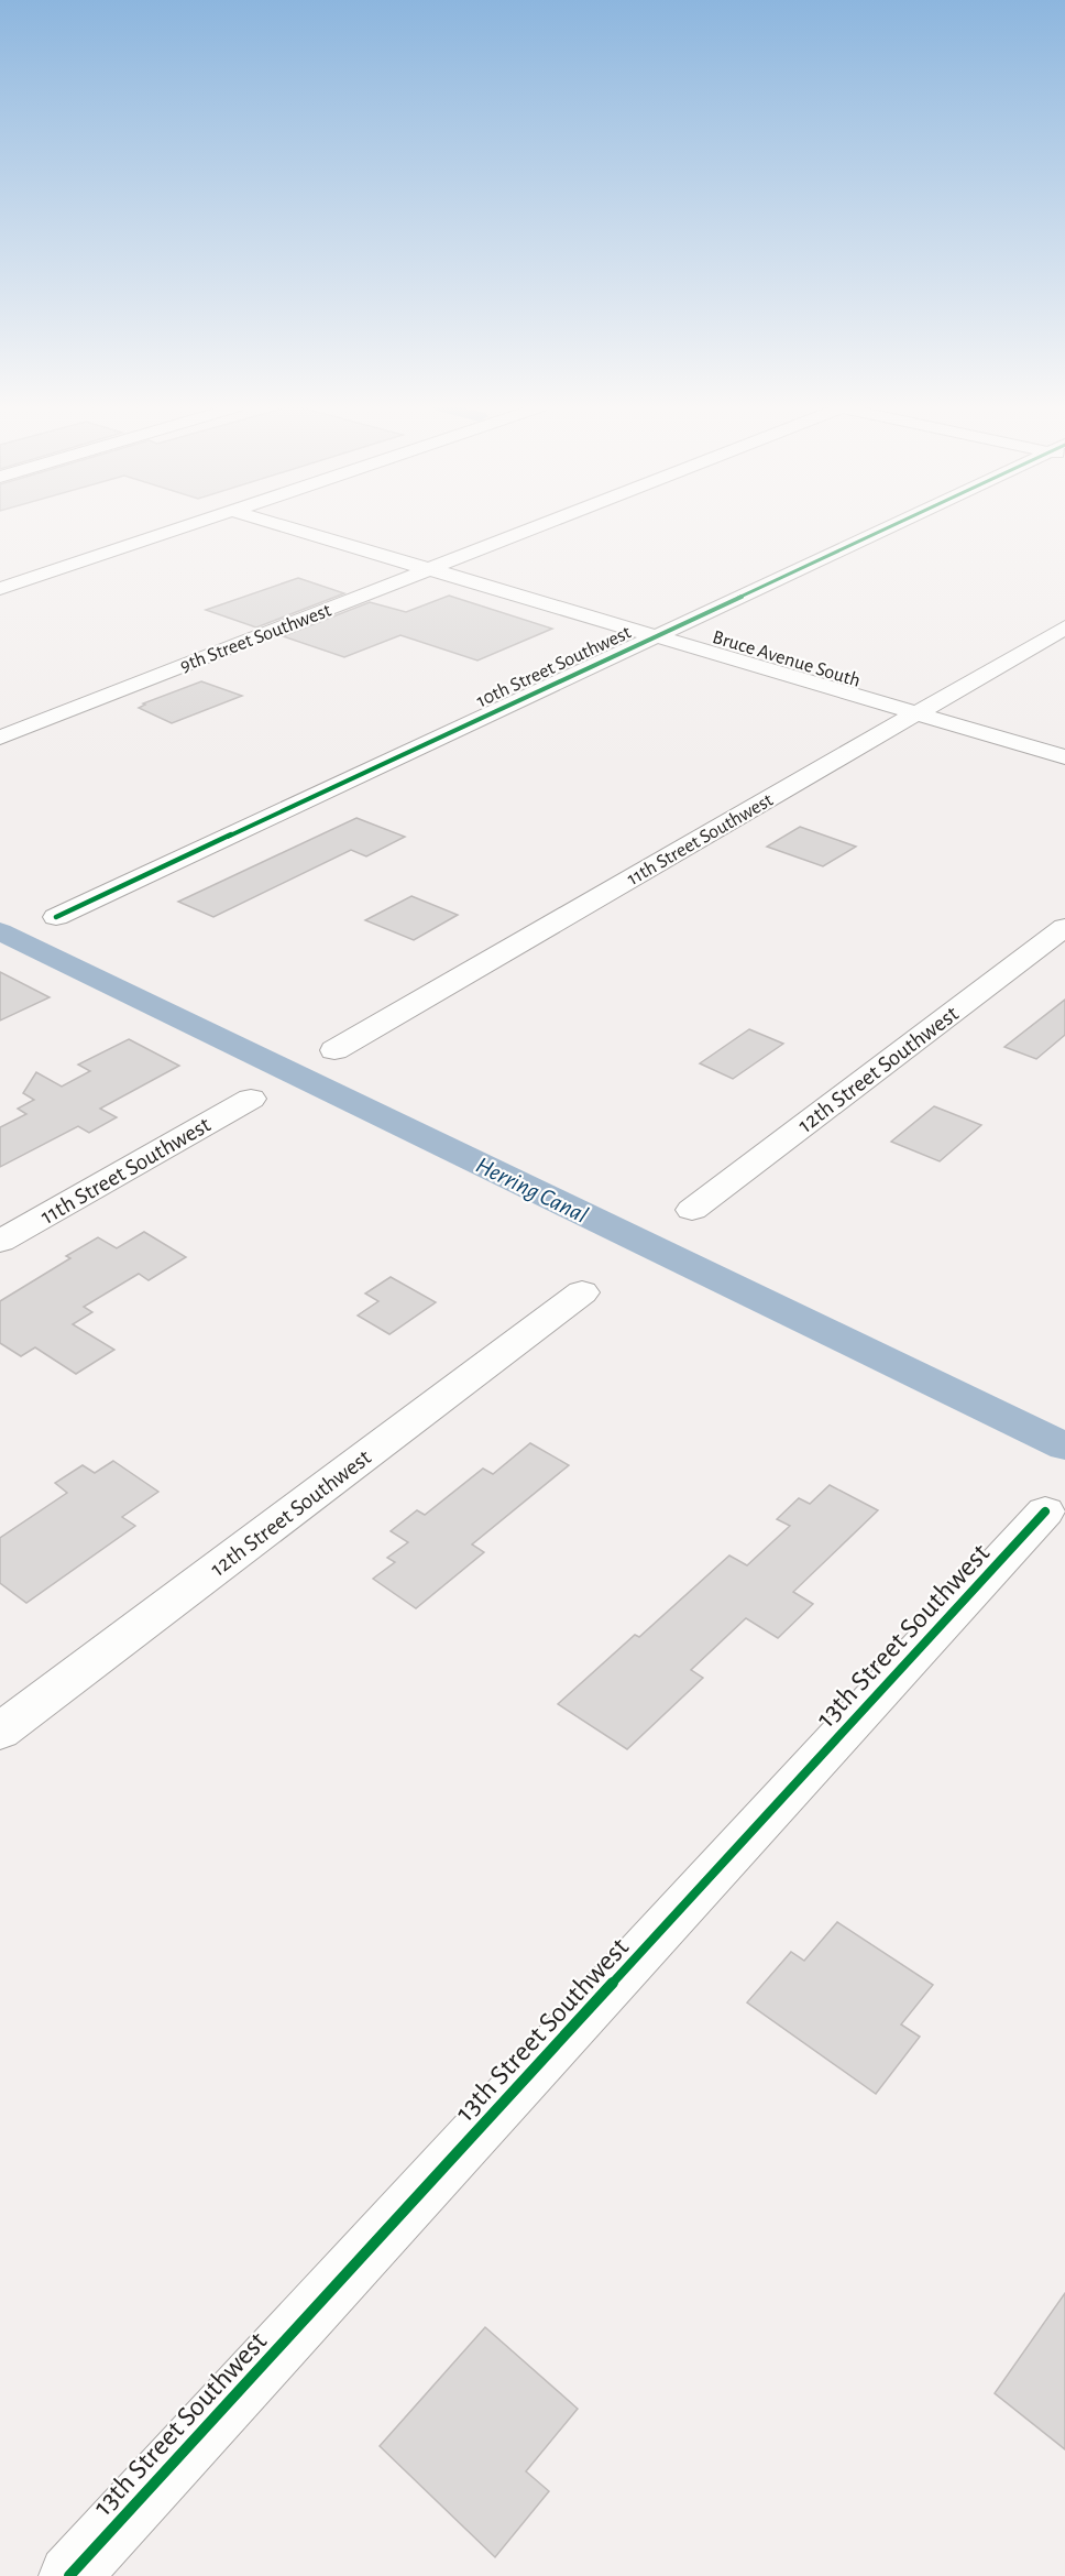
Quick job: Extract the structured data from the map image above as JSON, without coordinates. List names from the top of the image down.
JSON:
{
  "streets": {
    "street": [
      "9th Street Southwest",
      "Bruce Avenue South",
      "10th Street Southwest",
      "11th Street Southwest",
      "12th Street Southwest",
      "13th Street Southwest"
    ]
  },
  "crossings": [
    ["9th Street Southwest", "Bruce Avenue South"],
    ["Bruce Avenue South", "10th Street Southwest"],
    ["Bruce Avenue South", "11th Street Southwest"]
  ],
  "water": ["Herring Canal"]
}
